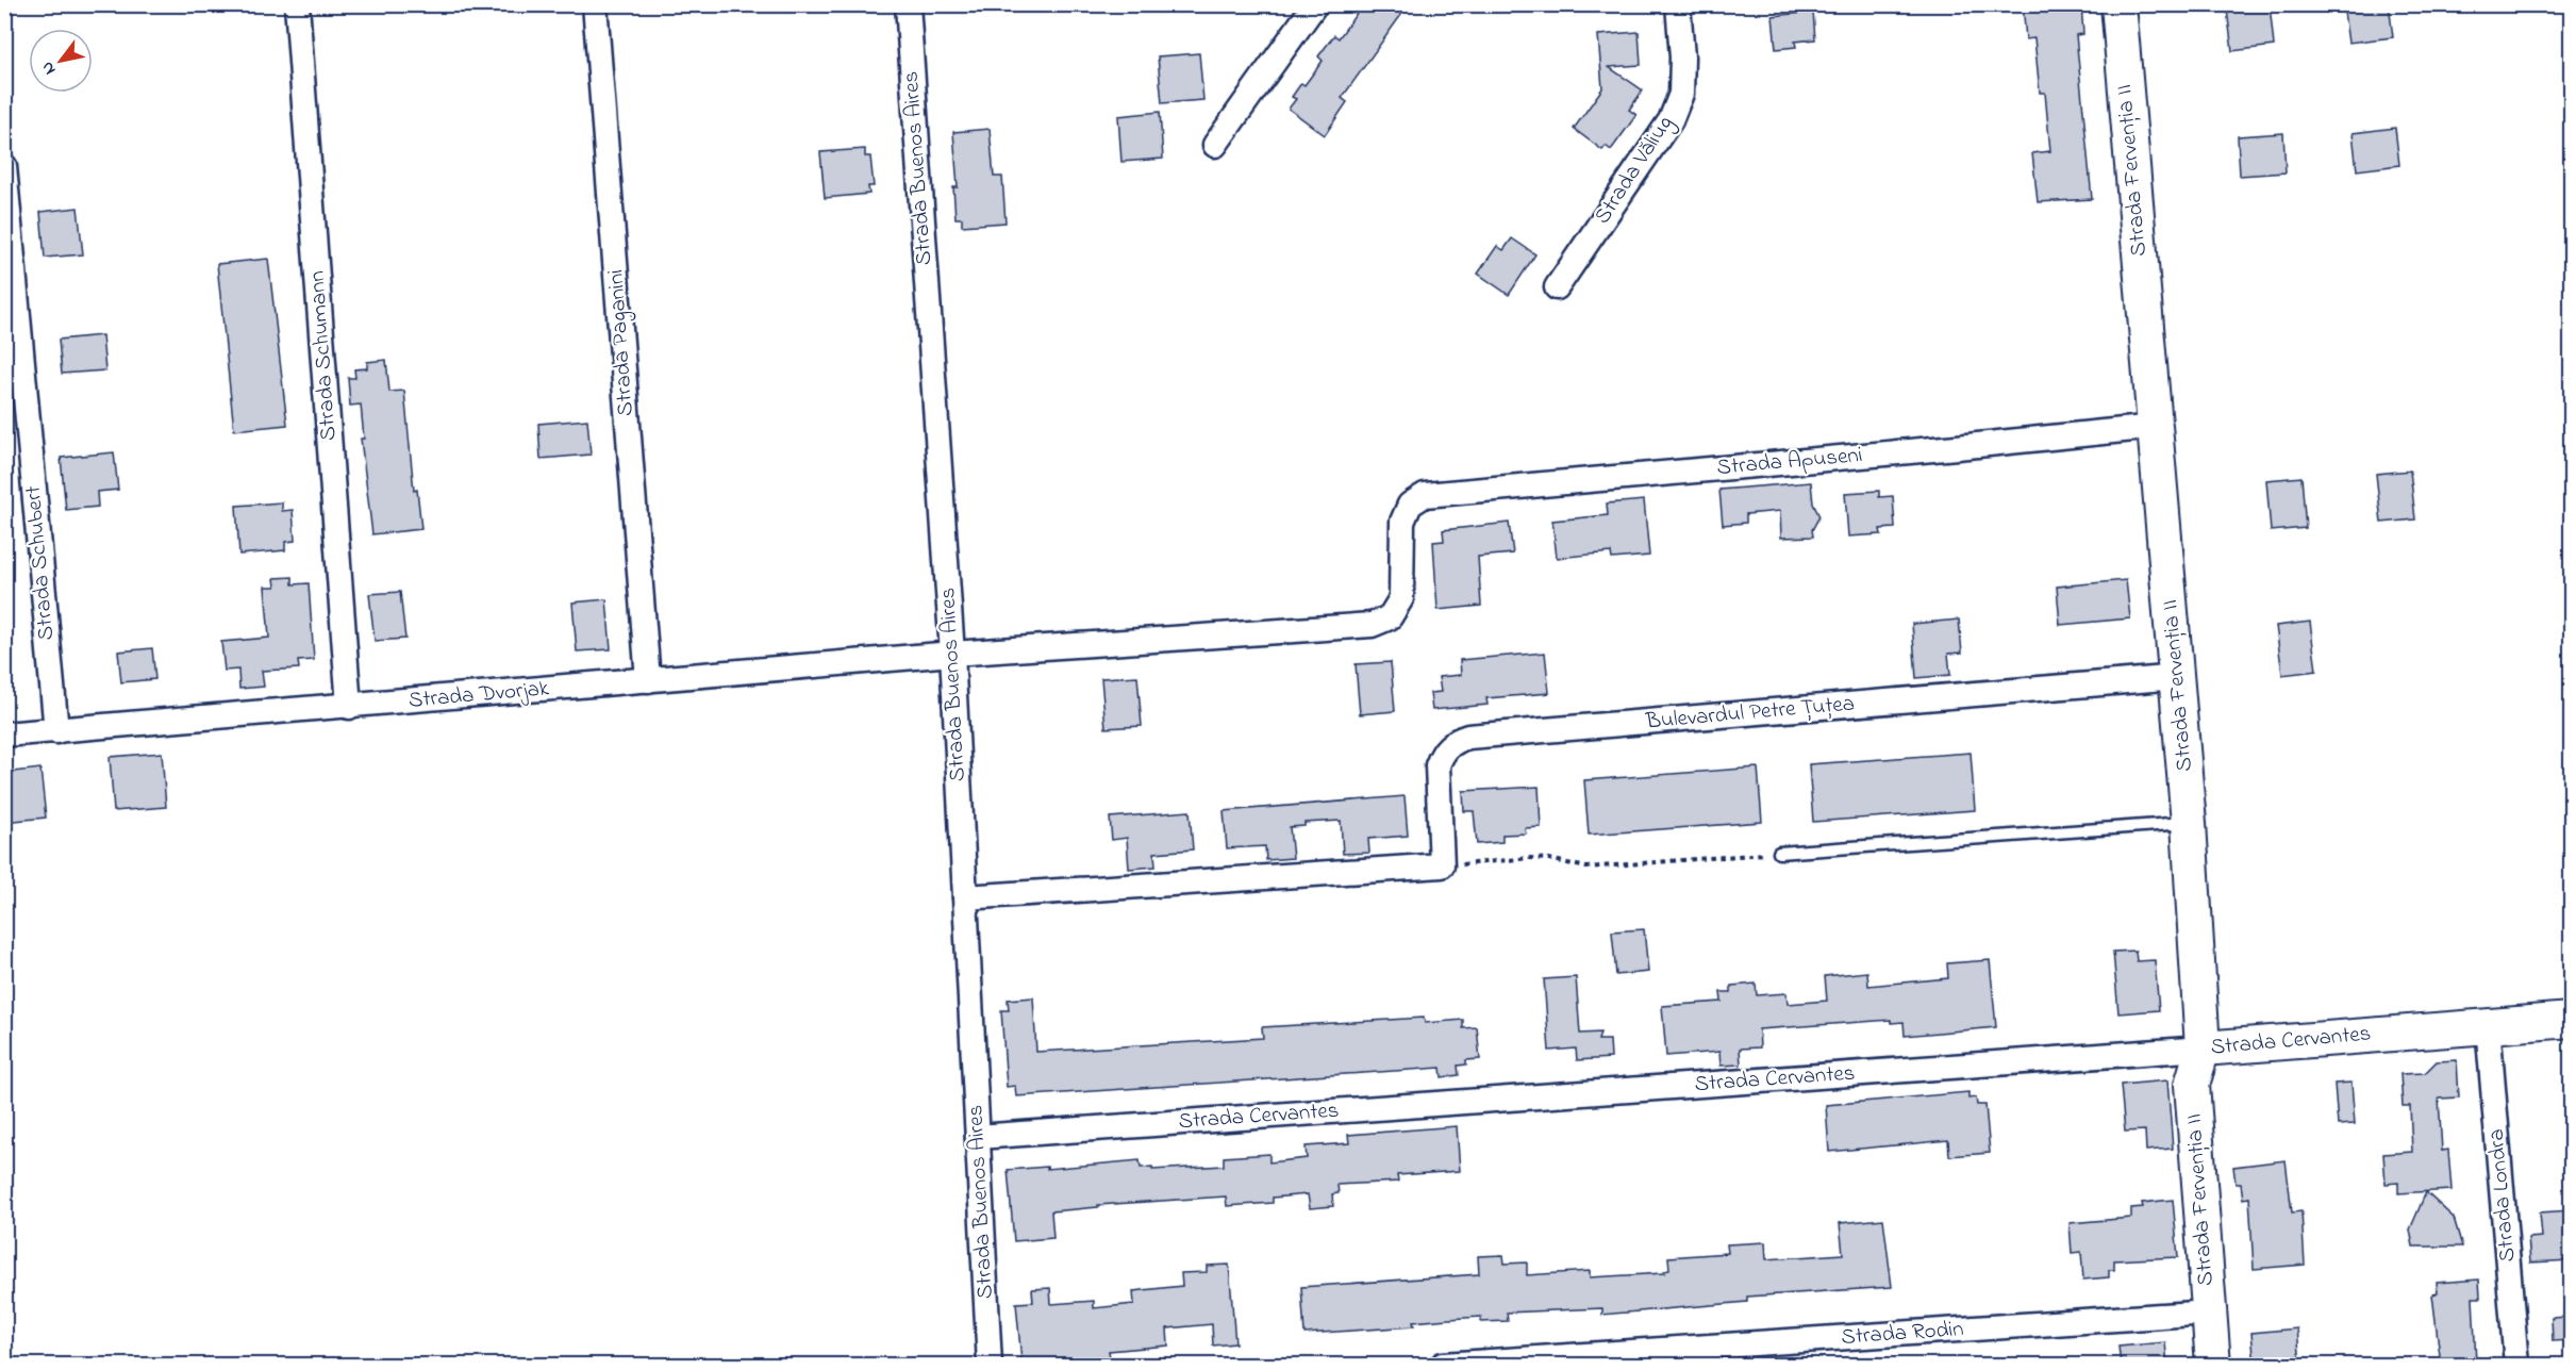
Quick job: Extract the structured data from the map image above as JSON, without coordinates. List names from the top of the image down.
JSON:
{
  "streets": {
    "street": [
      "Strada Buenos Aires",
      "Strada Văliug",
      "Strada Fervenția II",
      "Strada Paganini",
      "Strada Schumann",
      "Strada Apuseni",
      "Strada Schubert",
      "Strada Dvorjak",
      "Bulevardul Petre Țuțea",
      "Strada Cervantes",
      "Strada Londra",
      "Strada Rodin"
    ]
  },
  "crossings": [
    ["Strada Buenos Aires", "Strada Dvorjak"],
    ["Strada Buenos Aires", "Strada Cervantes"],
    ["Strada Fervenția II", "Strada Apuseni"],
    ["Strada Fervenția II", "Bulevardul Petre Țuțea"],
    ["Strada Fervenția II", "Strada Cervantes"],
    ["Strada Fervenția II", "Strada Rodin"],
    ["Strada Paganini", "Strada Dvorjak"],
    ["Strada Schumann", "Strada Dvorjak"],
    ["Strada Apuseni", "Strada Dvorjak"],
    ["Strada Schubert", "Strada Dvorjak"],
    ["Strada Cervantes", "Strada Londra"]
  ],
  "north": "bottom left"
}
